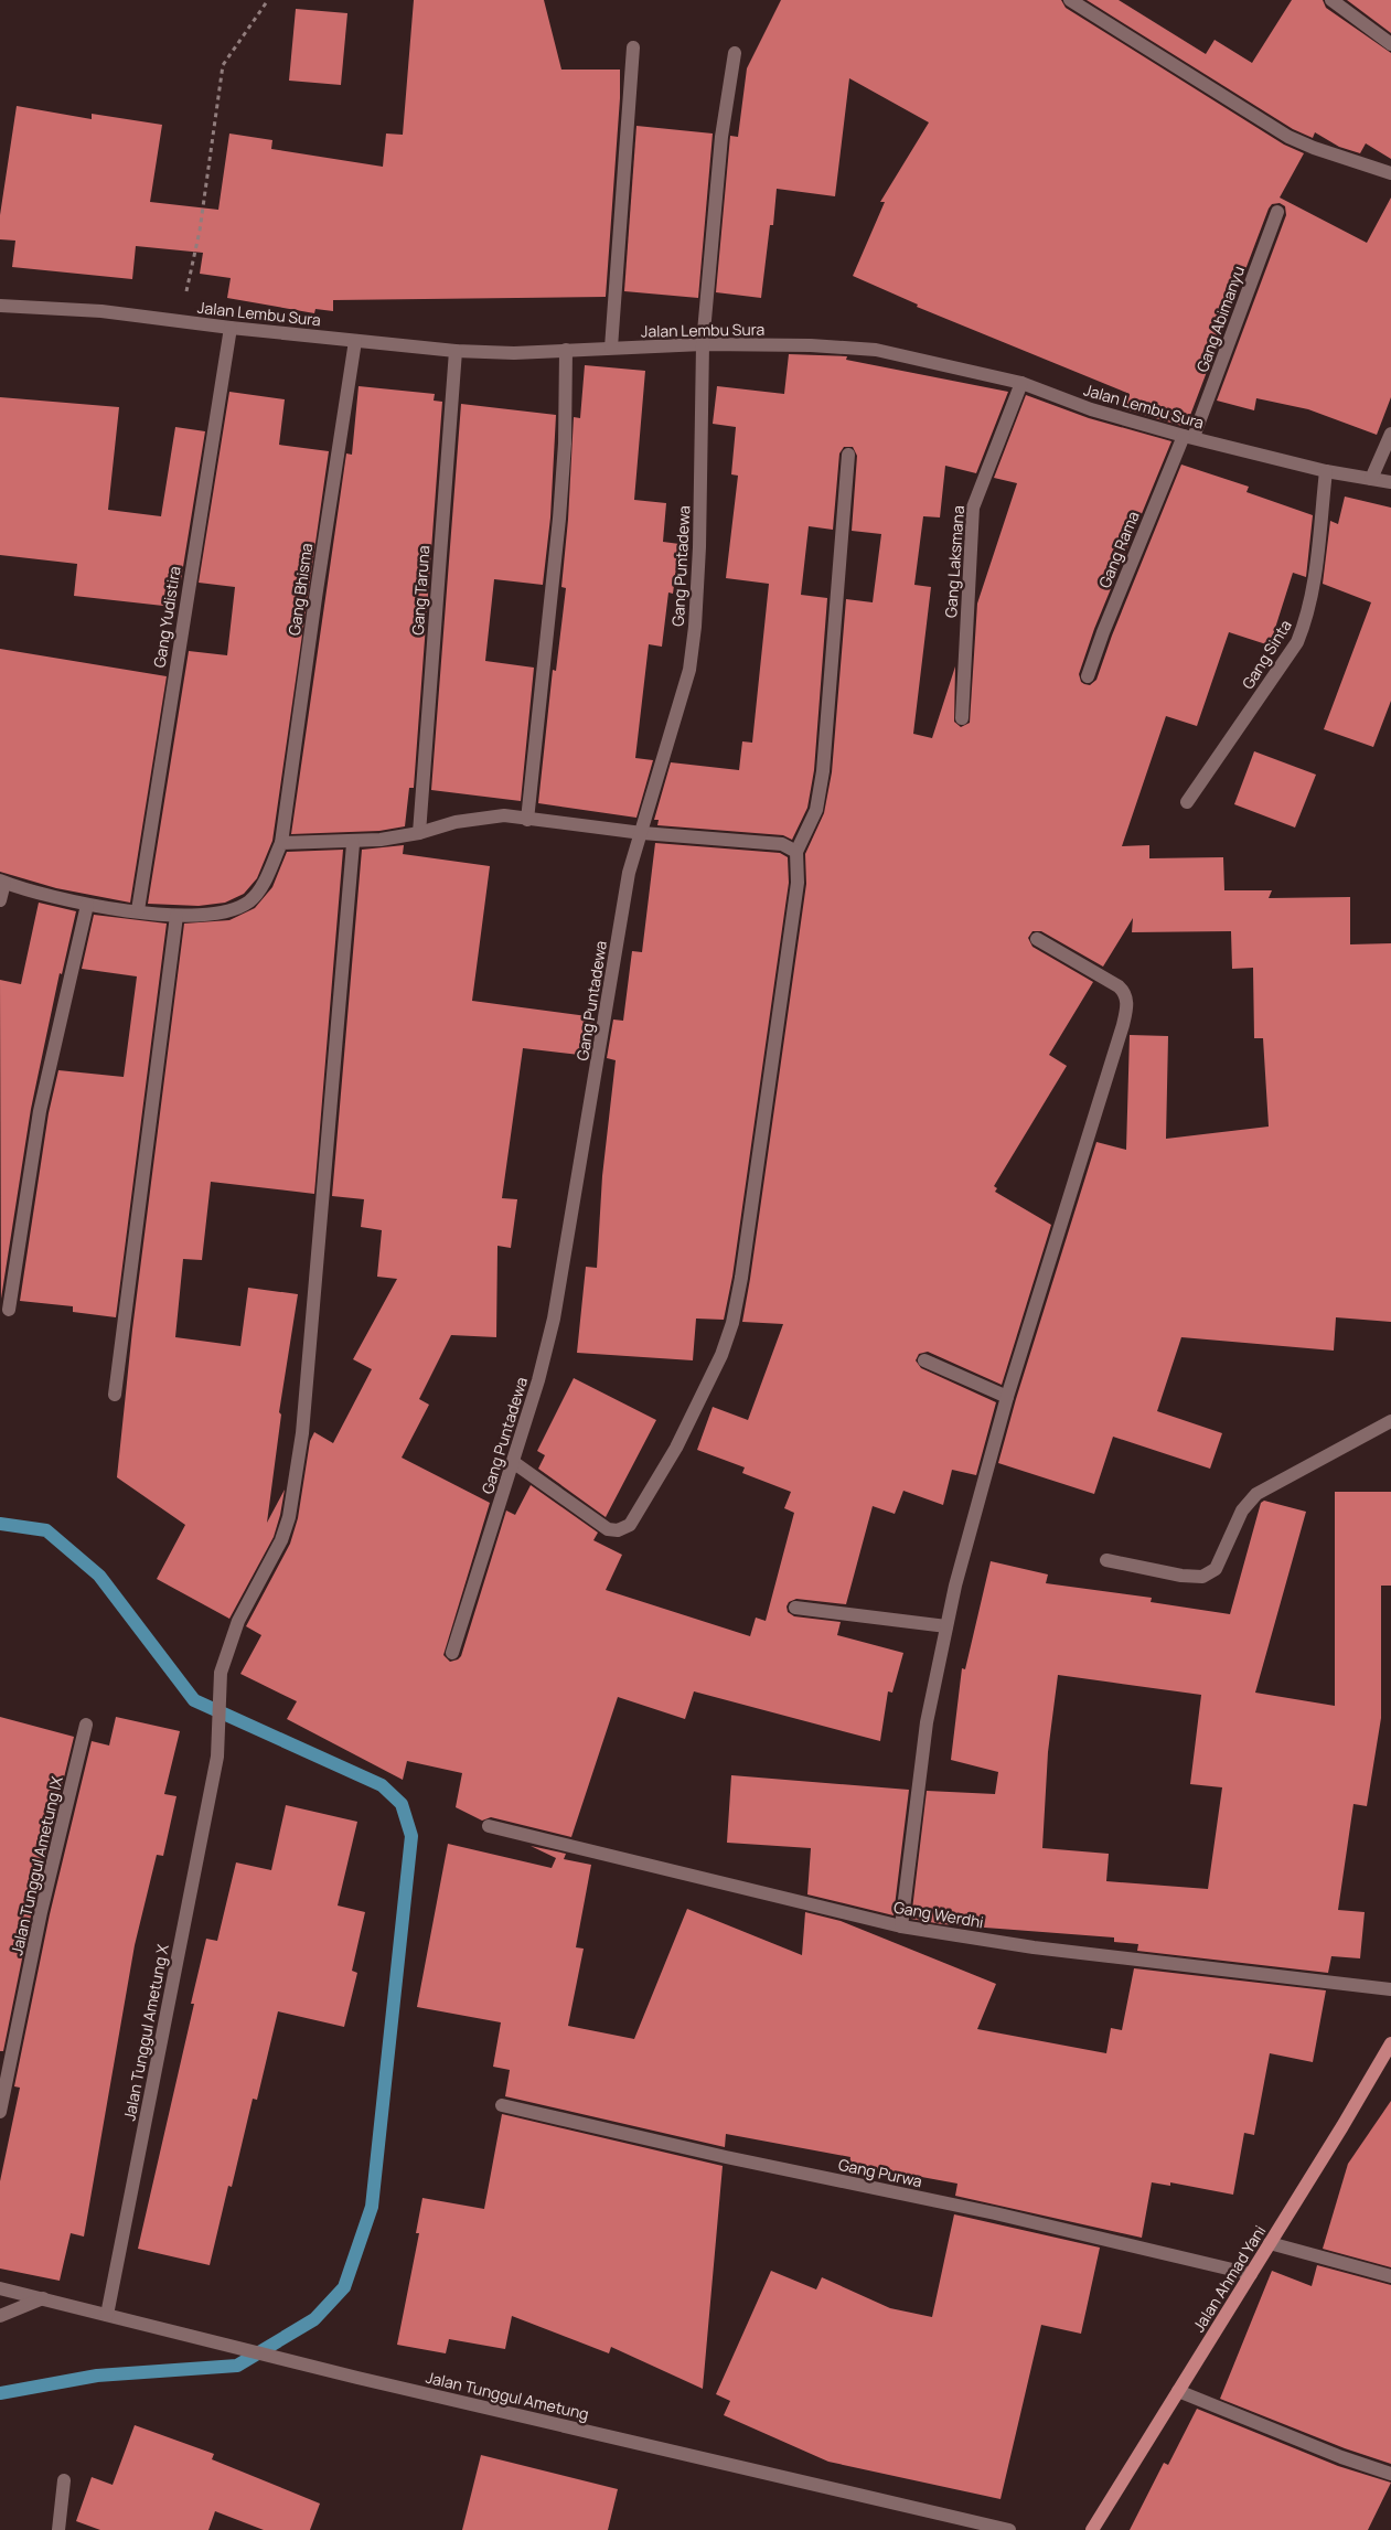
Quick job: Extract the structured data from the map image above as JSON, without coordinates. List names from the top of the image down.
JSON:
{
  "streets": {
    "main road": ["Jalan Ahmad Yani"],
    "street": [
      "Jalan Lembu Sura",
      "Gang Abimanyu",
      "Gang Rama",
      "Gang Laksmana",
      "Gang Puntadewa",
      "Gang Bhisma",
      "Gang Taruna",
      "Gang Yudistira",
      "Gang Sinta",
      "Jalan Tunggul Ametung IX",
      "Gang Werdhi",
      "Jalan Tunggul Ametung X",
      "Gang Purwa",
      "Jalan Tunggul Ametung"
    ]
  },
  "crossings": [
    ["Jalan Lembu Sura", "Gang Abimanyu"],
    ["Jalan Lembu Sura", "Gang Rama"],
    ["Jalan Lembu Sura", "Gang Laksmana"],
    ["Jalan Lembu Sura", "Gang Puntadewa"],
    ["Jalan Lembu Sura", "Gang Bhisma"],
    ["Jalan Lembu Sura", "Gang Taruna"],
    ["Jalan Lembu Sura", "Gang Yudistira"],
    ["Jalan Lembu Sura", "Gang Sinta"],
    ["Gang Abimanyu", "Gang Rama"],
    ["Gang Bhisma", "Gang Yudistira"],
    ["Jalan Tunggul Ametung X", "Jalan Tunggul Ametung"],
    ["Gang Purwa", "Jalan Ahmad Yani"]
  ]
}
